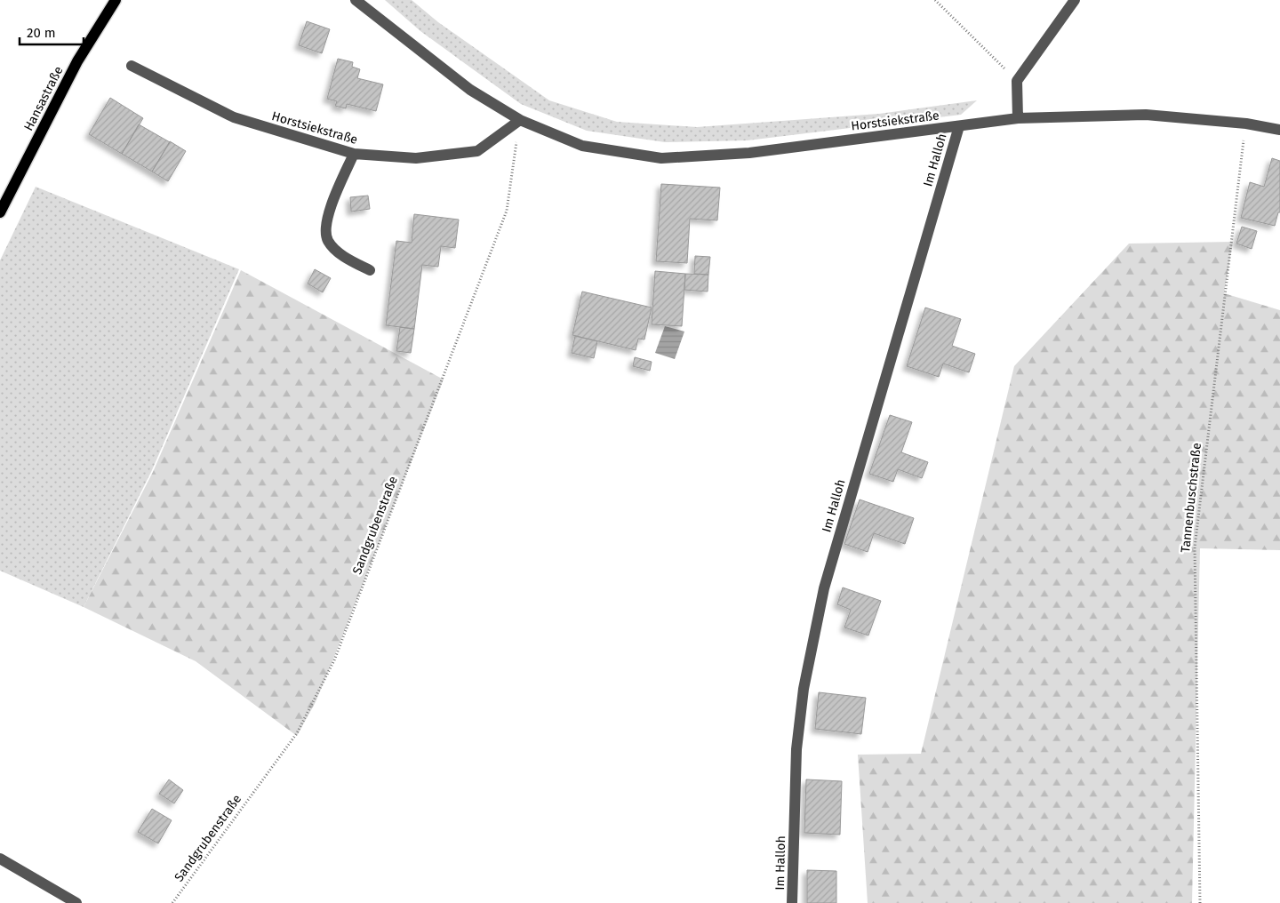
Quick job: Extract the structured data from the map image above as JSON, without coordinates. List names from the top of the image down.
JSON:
{
  "streets": {
    "main road": ["Hansastraße"],
    "street": ["Horstsiekstraße", "Im Halloh"],
    "path": ["Tannenbuschstraße", "Sandgrubenstraße"]
  },
  "crossings": [
    ["Horstsiekstraße", "Im Halloh"],
    ["Horstsiekstraße", "Tannenbuschstraße"],
    ["Horstsiekstraße", "Sandgrubenstraße"]
  ],
  "scale_bar": "20 m"
}
